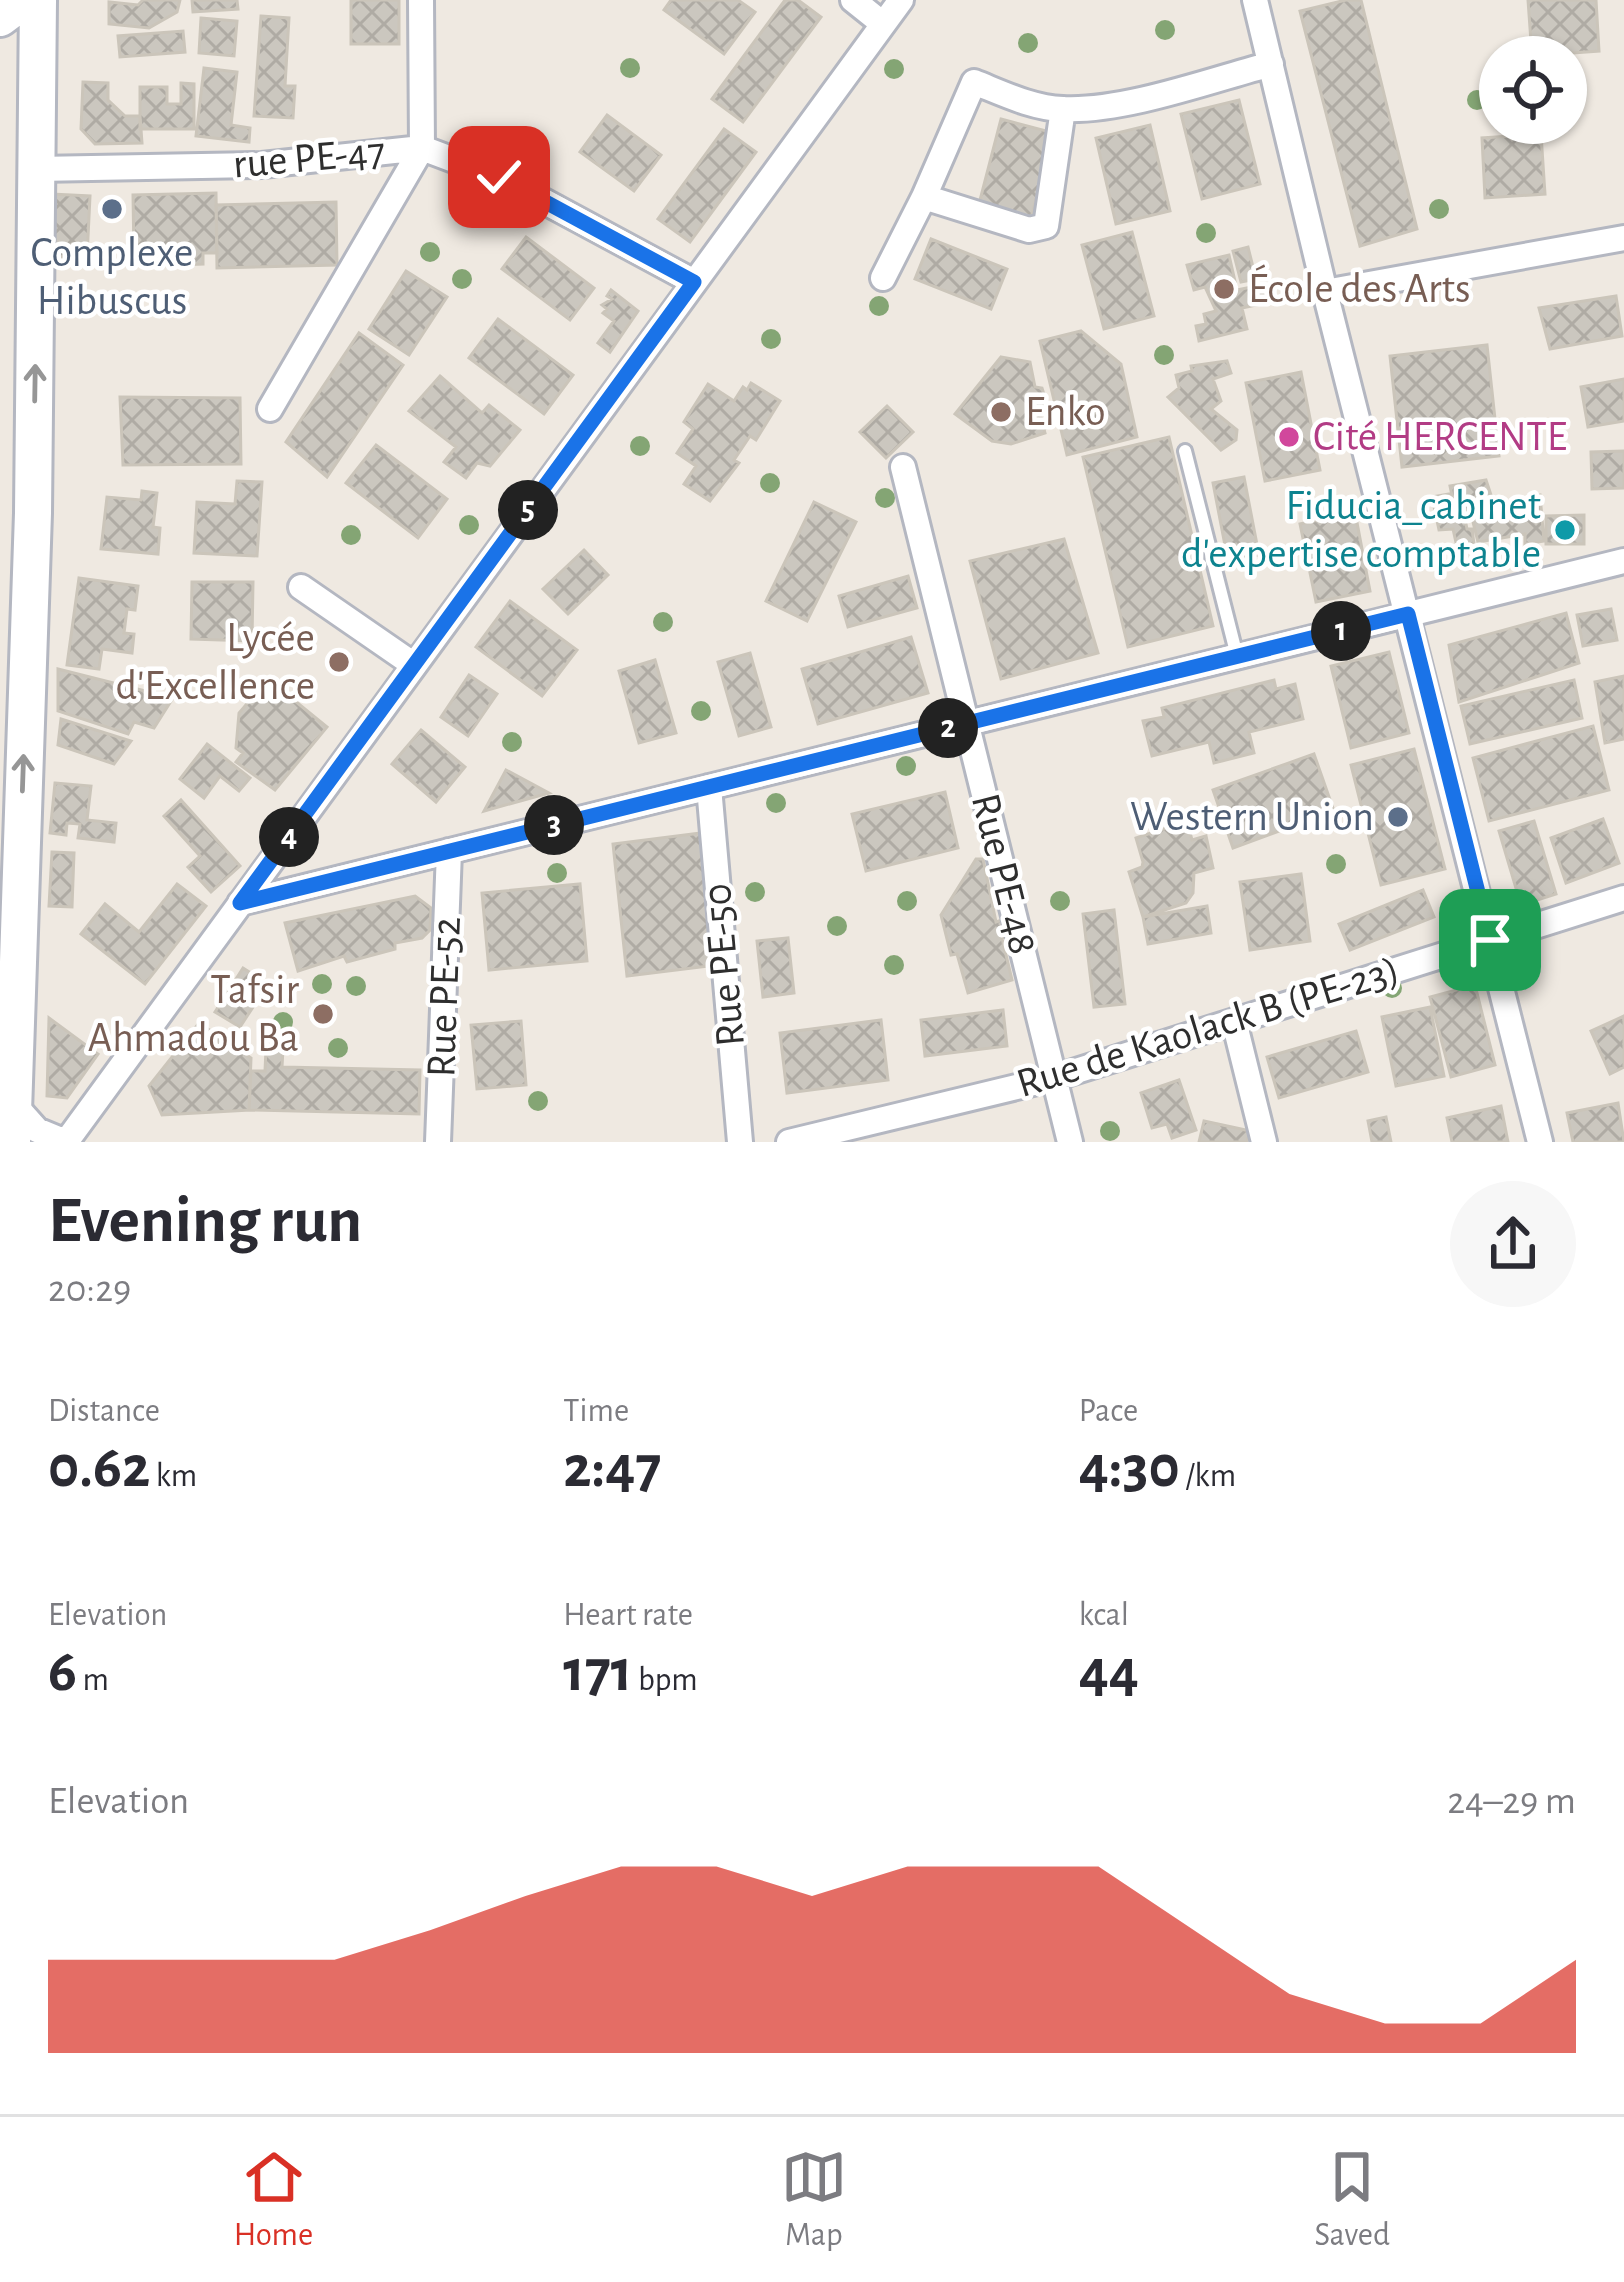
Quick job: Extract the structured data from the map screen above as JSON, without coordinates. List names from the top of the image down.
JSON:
{
  "streets": {
    "street": [
      "rue PE-47",
      "Rue PE-48",
      "Rue PE-50",
      "Rue PE-52",
      "Rue de Kaolack B (PE-23)"
    ]
  },
  "crossings": [
    ["Rue PE-48", "Rue de Kaolack B (PE-23)"]
  ],
  "places": [
    "Complexe Hibuscus",
    "École des Arts",
    "Enko",
    "Cité HERCENTE",
    "Fiducia_cabinet d'expertise comptable",
    "Lycée d'Excellence",
    "Western Union",
    "Tafsir Ahmadou Ba"
  ],
  "page": {
    "pins": [
      "5",
      "1",
      "2",
      "3",
      "4"
    ],
    "heading": ["Evening run", "20:29"],
    "stats": [
      ["Distance", "0.62 km"],
      ["Time", "2:47"],
      ["Pace", "4:30 /km"],
      ["Elevation", "6 m"],
      ["Heart rate", "171 bpm"],
      ["kcal", "44"]
    ],
    "chart": ["Elevation", "24–29 m"],
    "tabs": ["Home", "Map", "Saved"]
  }
}
